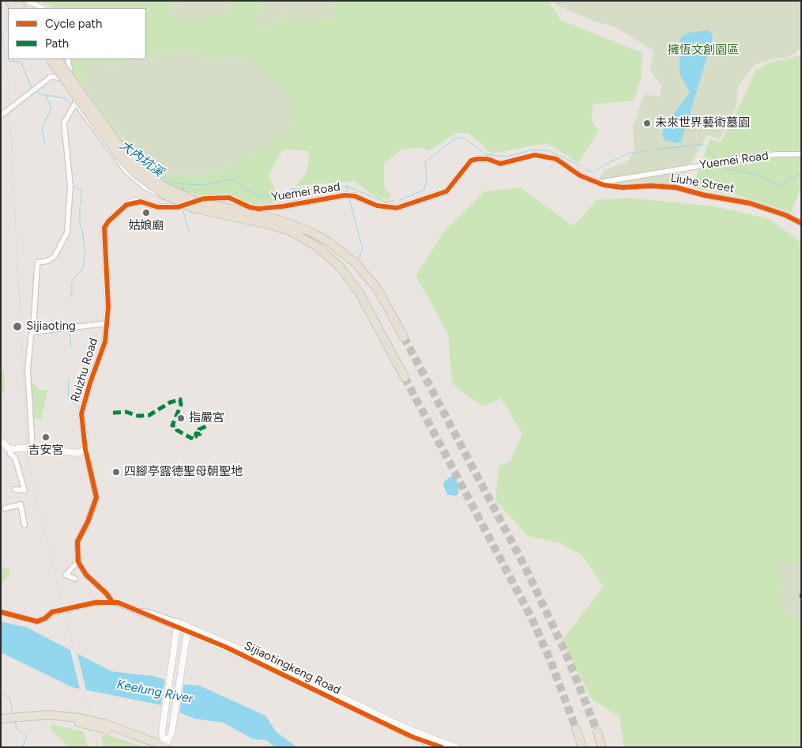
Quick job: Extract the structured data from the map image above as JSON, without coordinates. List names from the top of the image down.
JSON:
{
  "streets": {
    "street": [
      "Yuemei Road",
      "Liuhe Street",
      "Ruizhu Road",
      "Sijiaotingkeng Road"
    ]
  },
  "crossings": [
    ["Yuemei Road", "Liuhe Street"],
    ["Ruizhu Road", "Sijiaotingkeng Road"]
  ],
  "water": ["大內坑溪", "Keelung River"],
  "parks": ["擁恆文創園區"],
  "places": [
    "未來世界藝術墓園",
    "姑娘廟",
    "Sijiaoting",
    "指嚴宮",
    "吉安宮",
    "四腳亭露德聖母朝聖地"
  ],
  "legend": ["Cycle path", "Path"]
}
